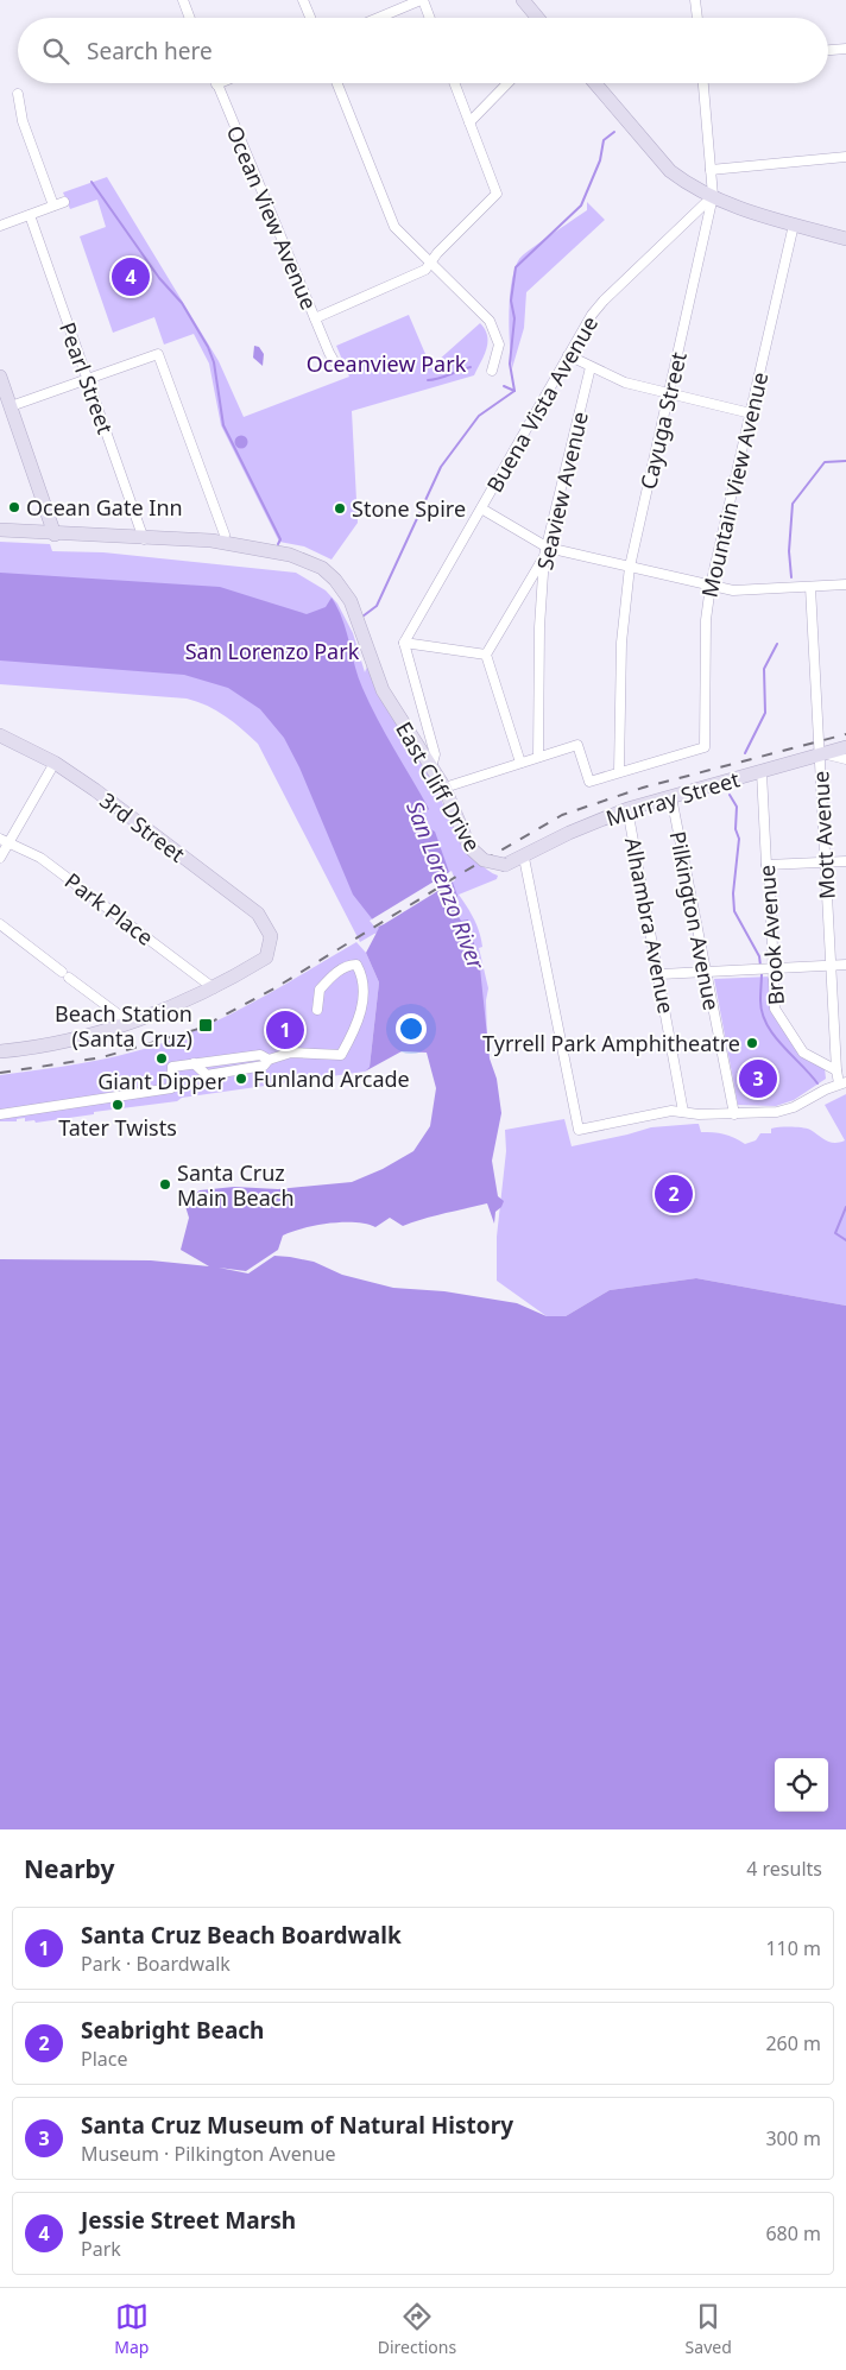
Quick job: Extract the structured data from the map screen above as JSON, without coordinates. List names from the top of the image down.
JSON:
{
  "streets": {
    "main road": ["East Cliff Drive", "Murray Street", "3rd Street"],
    "street": [
      "Ocean View Avenue",
      "Pearl Street",
      "Buena Vista Avenue",
      "Cayuga Street",
      "Mountain View Avenue",
      "Seaview Avenue",
      "Mott Avenue",
      "Park Place",
      "Pilkington Avenue",
      "Alhambra Avenue",
      "Brook Avenue"
    ]
  },
  "crossings": [
    ["Pearl Street", "East Cliff Drive"],
    ["Buena Vista Avenue", "Cayuga Street"],
    ["Cayuga Street", "Mountain View Avenue"],
    ["East Cliff Drive", "Murray Street"],
    ["Murray Street", "Mott Avenue"],
    ["Murray Street", "Pilkington Avenue"],
    ["Murray Street", "Alhambra Avenue"],
    ["Murray Street", "Brook Avenue"],
    ["3rd Street", "Park Place"],
    ["Mott Avenue", "Brook Avenue"]
  ],
  "water": ["San Lorenzo River"],
  "parks": ["Oceanview Park", "San Lorenzo Park"],
  "places": {
    "other": [
      "Ocean Gate Inn",
      "Stone Spire",
      "Tyrrell Park Amphitheatre",
      "Giant Dipper",
      "Funland Arcade",
      "Tater Twists",
      "Santa Cruz Main Beach"
    ],
    "transit": ["Beach Station (Santa Cruz)"]
  },
  "page": {
    "search": "Search here",
    "pins": [
      "4",
      "1",
      "3",
      "2"
    ],
    "heading": ["Nearby", "4 results"],
    "list": [
      {
        "mark": "1",
        "name": "Santa Cruz Beach Boardwalk",
        "note": "Park · Boardwalk",
        "value": "110 m"
      },
      {
        "mark": "2",
        "name": "Seabright Beach",
        "note": "Place",
        "value": "260 m"
      },
      {
        "mark": "3",
        "name": "Santa Cruz Museum of Natural History",
        "note": "Museum · Pilkington Avenue",
        "value": "300 m"
      },
      {
        "mark": "4",
        "name": "Jessie Street Marsh",
        "note": "Park",
        "value": "680 m"
      }
    ],
    "nav": ["Map", "Directions", "Saved"]
  }
}
